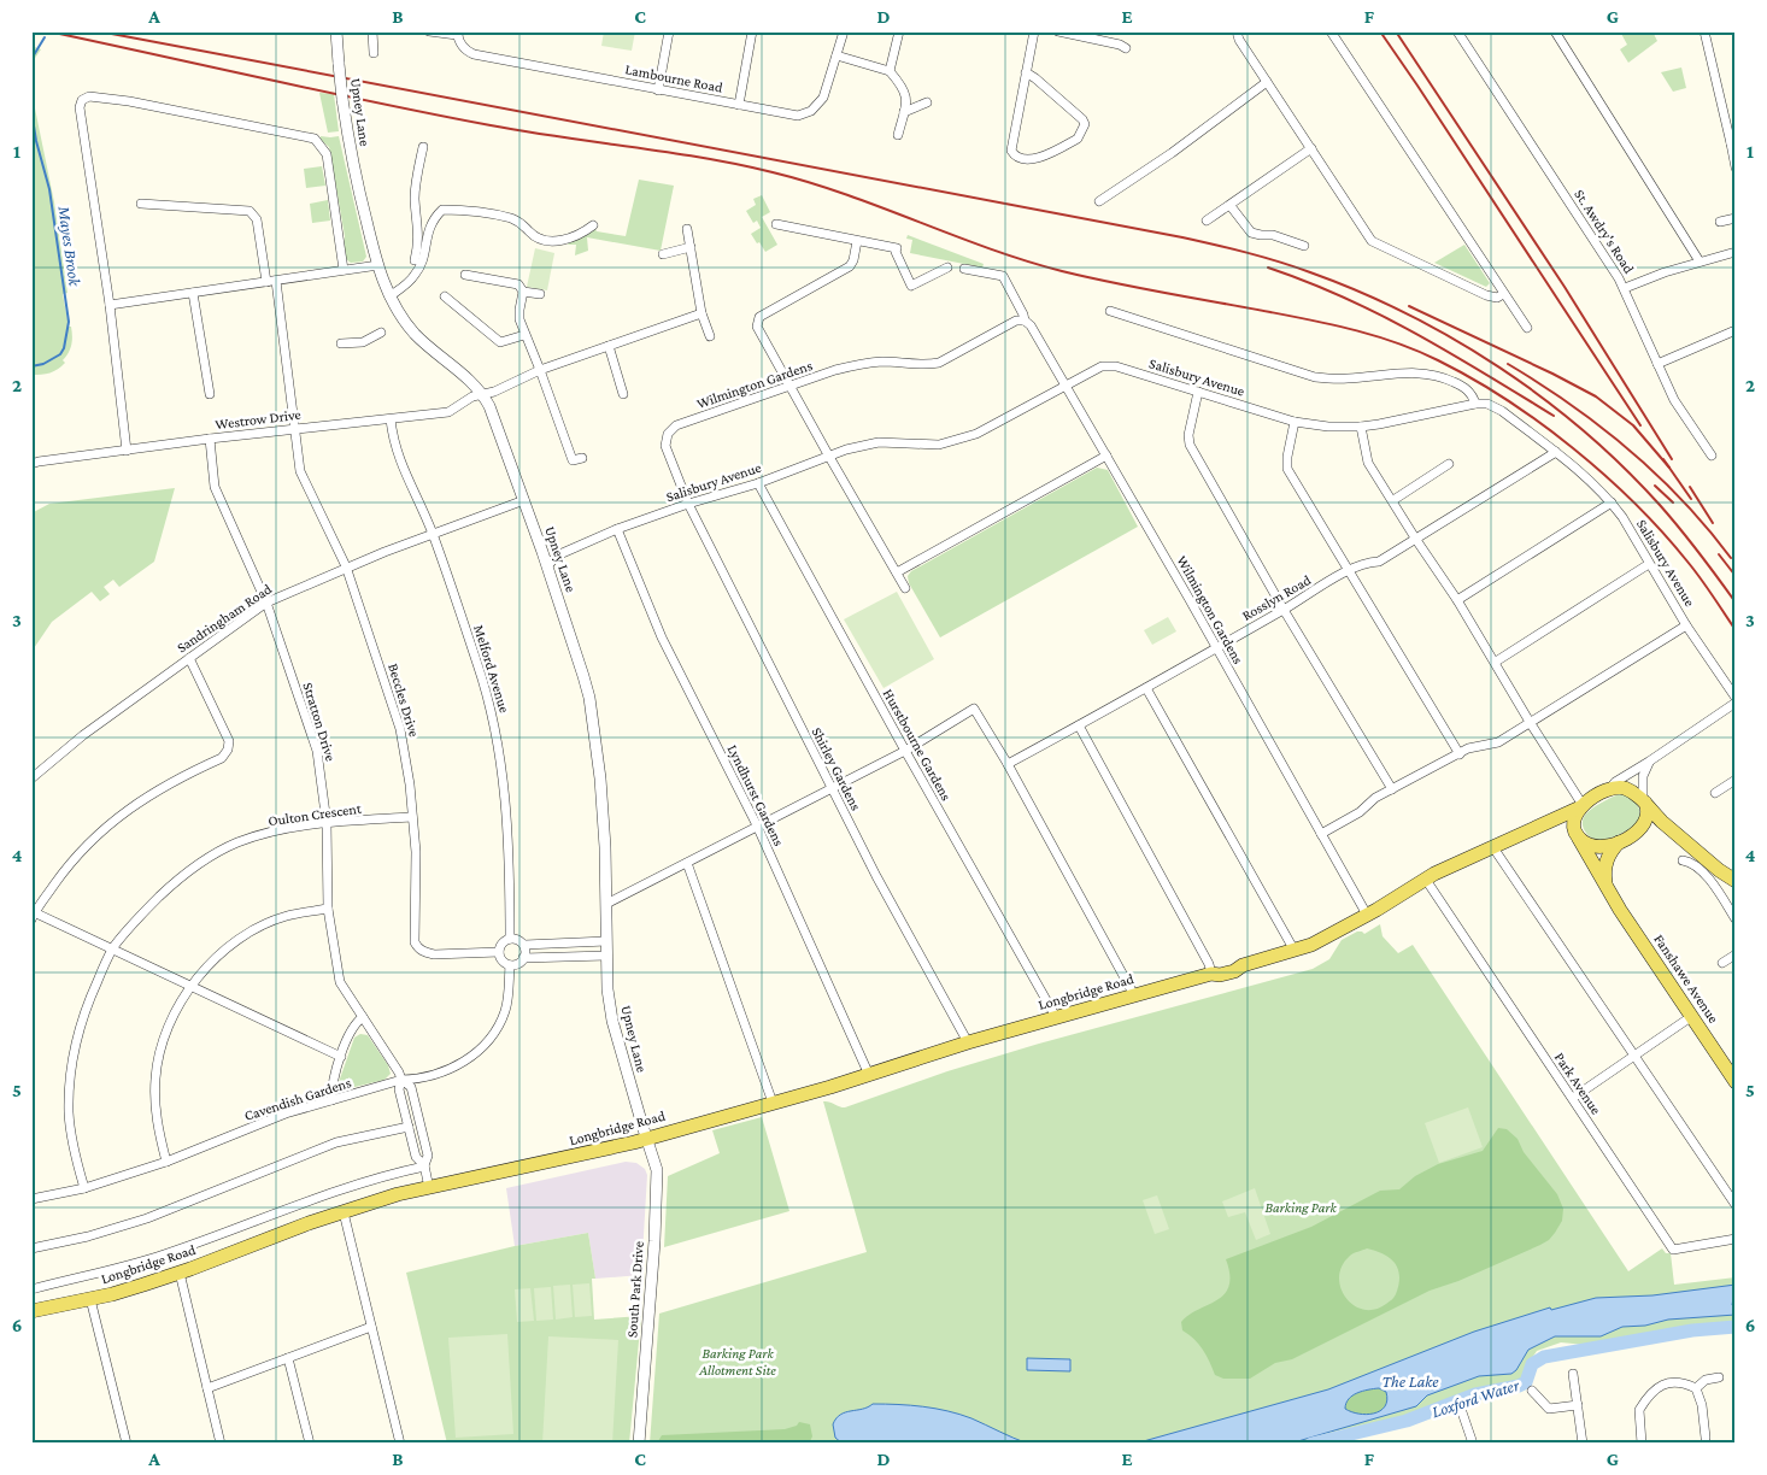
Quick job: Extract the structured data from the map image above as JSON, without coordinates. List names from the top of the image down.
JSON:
{
  "streets": {
    "main road": ["Fanshawe Avenue", "Longbridge Road"],
    "street": [
      "Lambourne Road",
      "Upney Lane",
      "St. Awdry's Road",
      "Salisbury Avenue",
      "Wilmington Gardens",
      "Westrow Drive",
      "Rosslyn Road",
      "Sandringham Road",
      "Melford Avenue",
      "Beccles Drive",
      "Stratton Drive",
      "Hurstbourne Gardens",
      "Shirley Gardens",
      "Lyndhurst Gardens",
      "Oulton Crescent",
      "Park Avenue",
      "Cavendish Gardens",
      "South Park Drive"
    ]
  },
  "crossings": [
    ["Upney Lane", "Salisbury Avenue"],
    ["Upney Lane", "Westrow Drive"],
    ["Upney Lane", "Sandringham Road"],
    ["Upney Lane", "Longbridge Road"],
    ["Upney Lane", "South Park Drive"],
    ["Salisbury Avenue", "Wilmington Gardens"],
    ["Salisbury Avenue", "Rosslyn Road"],
    ["Salisbury Avenue", "Hurstbourne Gardens"],
    ["Salisbury Avenue", "Shirley Gardens"],
    ["Salisbury Avenue", "Lyndhurst Gardens"],
    ["Wilmington Gardens", "Rosslyn Road"],
    ["Wilmington Gardens", "Shirley Gardens"],
    ["Wilmington Gardens", "Longbridge Road"],
    ["Westrow Drive", "Melford Avenue"],
    ["Westrow Drive", "Beccles Drive"],
    ["Westrow Drive", "Stratton Drive"],
    ["Sandringham Road", "Melford Avenue"],
    ["Sandringham Road", "Beccles Drive"],
    ["Sandringham Road", "Stratton Drive"],
    ["Melford Avenue", "Beccles Drive"],
    ["Melford Avenue", "Cavendish Gardens"],
    ["Beccles Drive", "Oulton Crescent"],
    ["Beccles Drive", "Cavendish Gardens"],
    ["Stratton Drive", "Oulton Crescent"],
    ["Stratton Drive", "Longbridge Road"],
    ["Stratton Drive", "Cavendish Gardens"],
    ["Hurstbourne Gardens", "Longbridge Road"],
    ["Shirley Gardens", "Longbridge Road"],
    ["Lyndhurst Gardens", "Longbridge Road"],
    ["Oulton Crescent", "Cavendish Gardens"],
    ["Fanshawe Avenue", "Longbridge Road"],
    ["Longbridge Road", "Park Avenue"],
    ["Longbridge Road", "South Park Drive"]
  ],
  "water": ["Mayes Brook", "The Lake", "Loxford Water"],
  "parks": ["Barking Park", "Barking Park Allotment Site"],
  "grid": {
    "columns": [
      "A",
      "B",
      "C",
      "D",
      "E",
      "F",
      "G"
    ],
    "rows": [
      "1",
      "2",
      "3",
      "4",
      "5",
      "6"
    ]
  }
}
